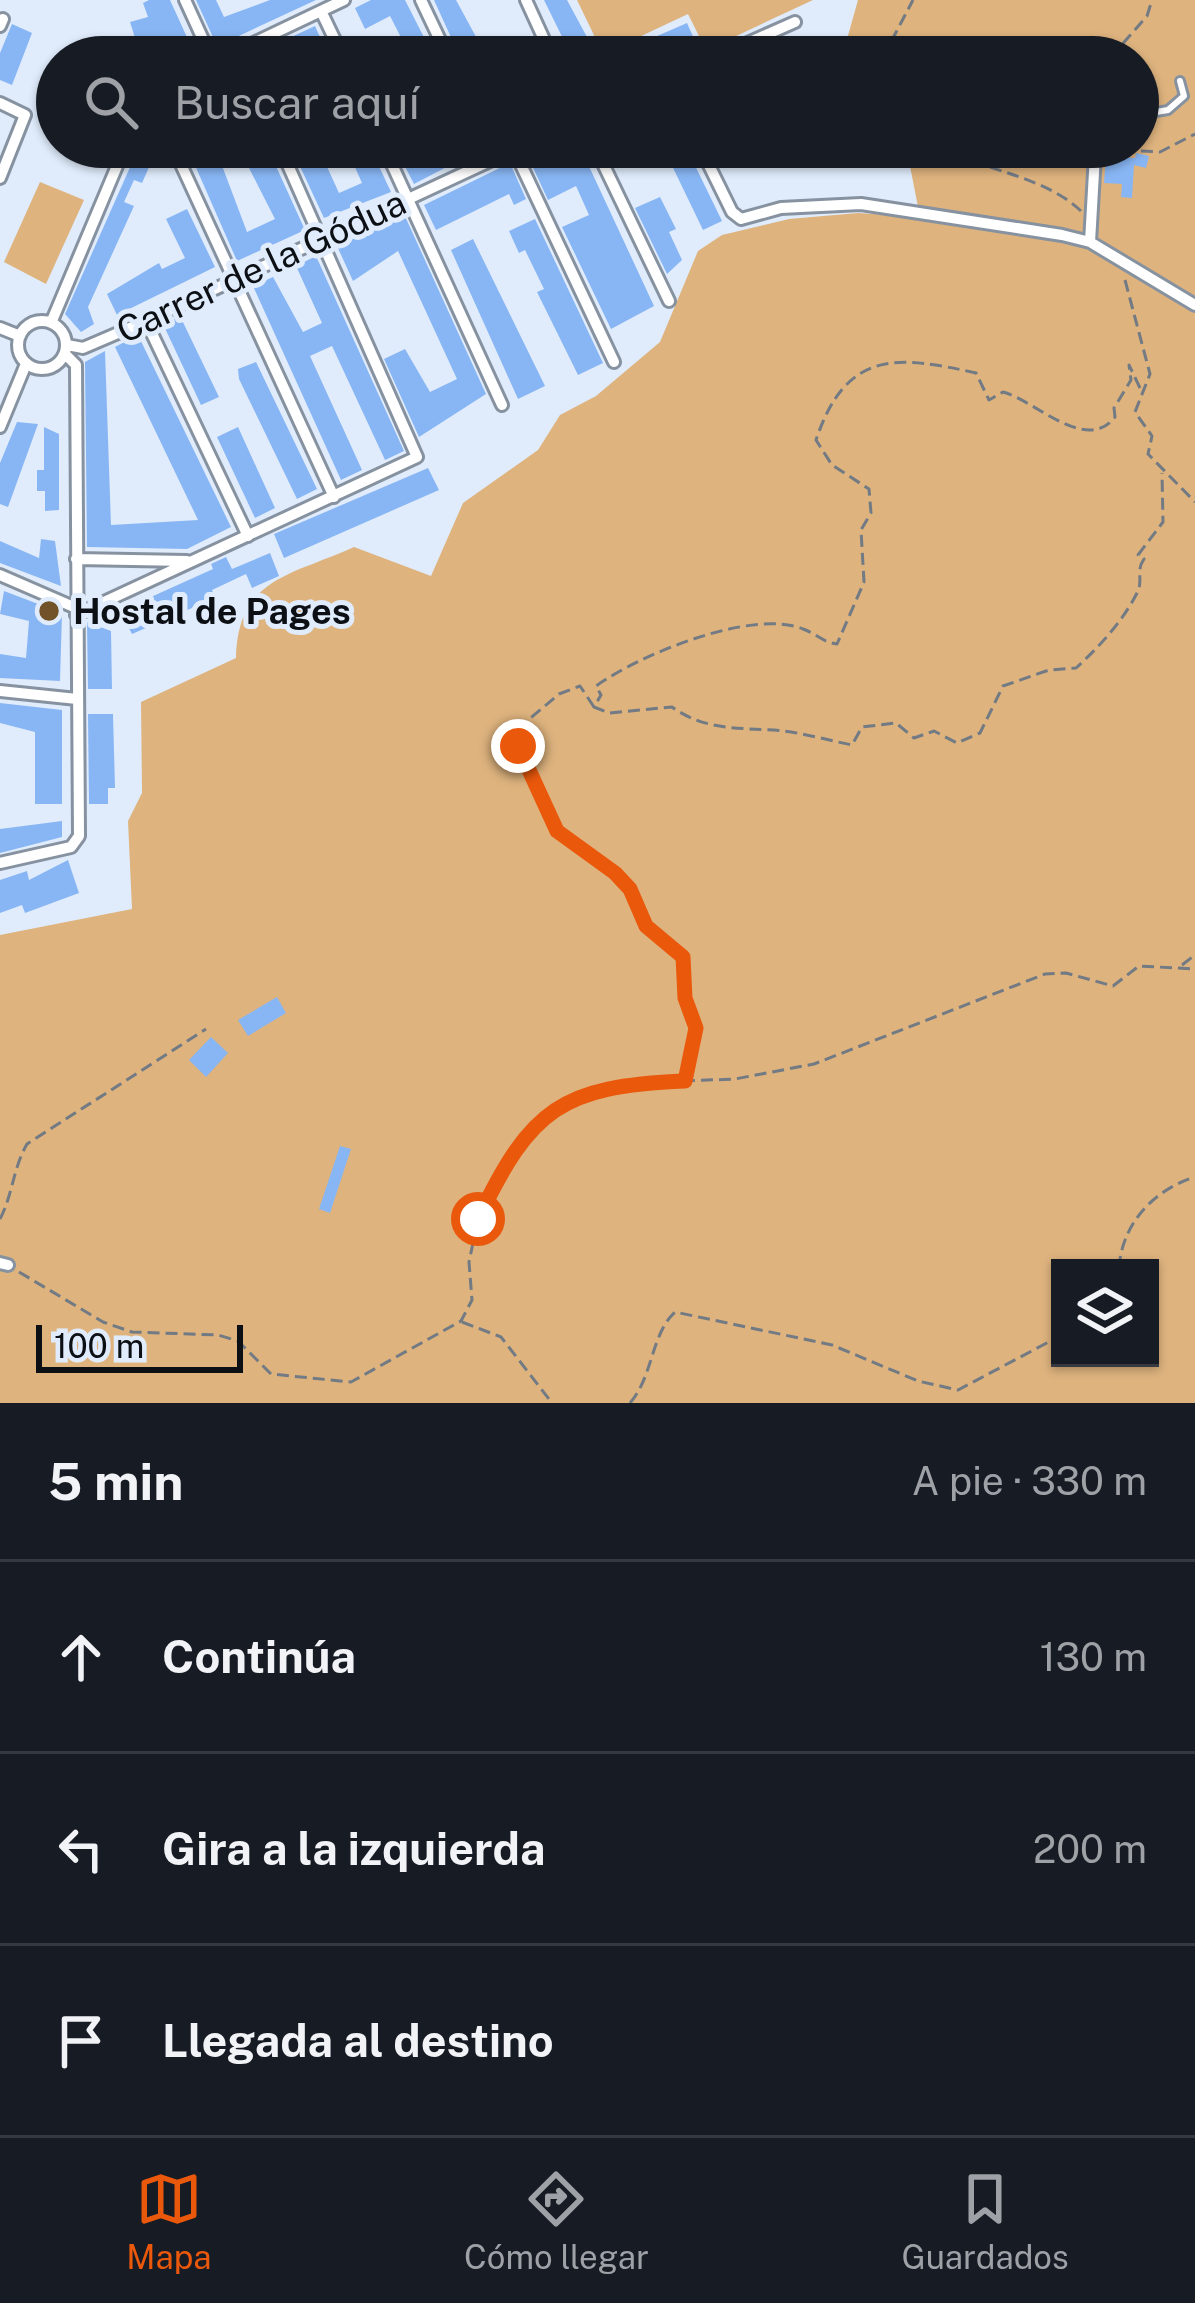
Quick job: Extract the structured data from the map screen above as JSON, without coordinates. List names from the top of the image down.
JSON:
{
  "streets": {
    "street": ["Carrer de la Gódua"]
  },
  "places": ["Hostal de Pages"],
  "scale_bar": "100 m",
  "page": {
    "search": "Buscar aquí",
    "scale": "100 m",
    "heading": ["5 min", "A pie · 330 m"],
    "list": [
      ["Continúa", "130 m"],
      ["Gira a la izquierda", "200 m"],
      "Llegada al destino"
    ],
    "nav": ["Mapa", "Cómo llegar", "Guardados"]
  }
}
